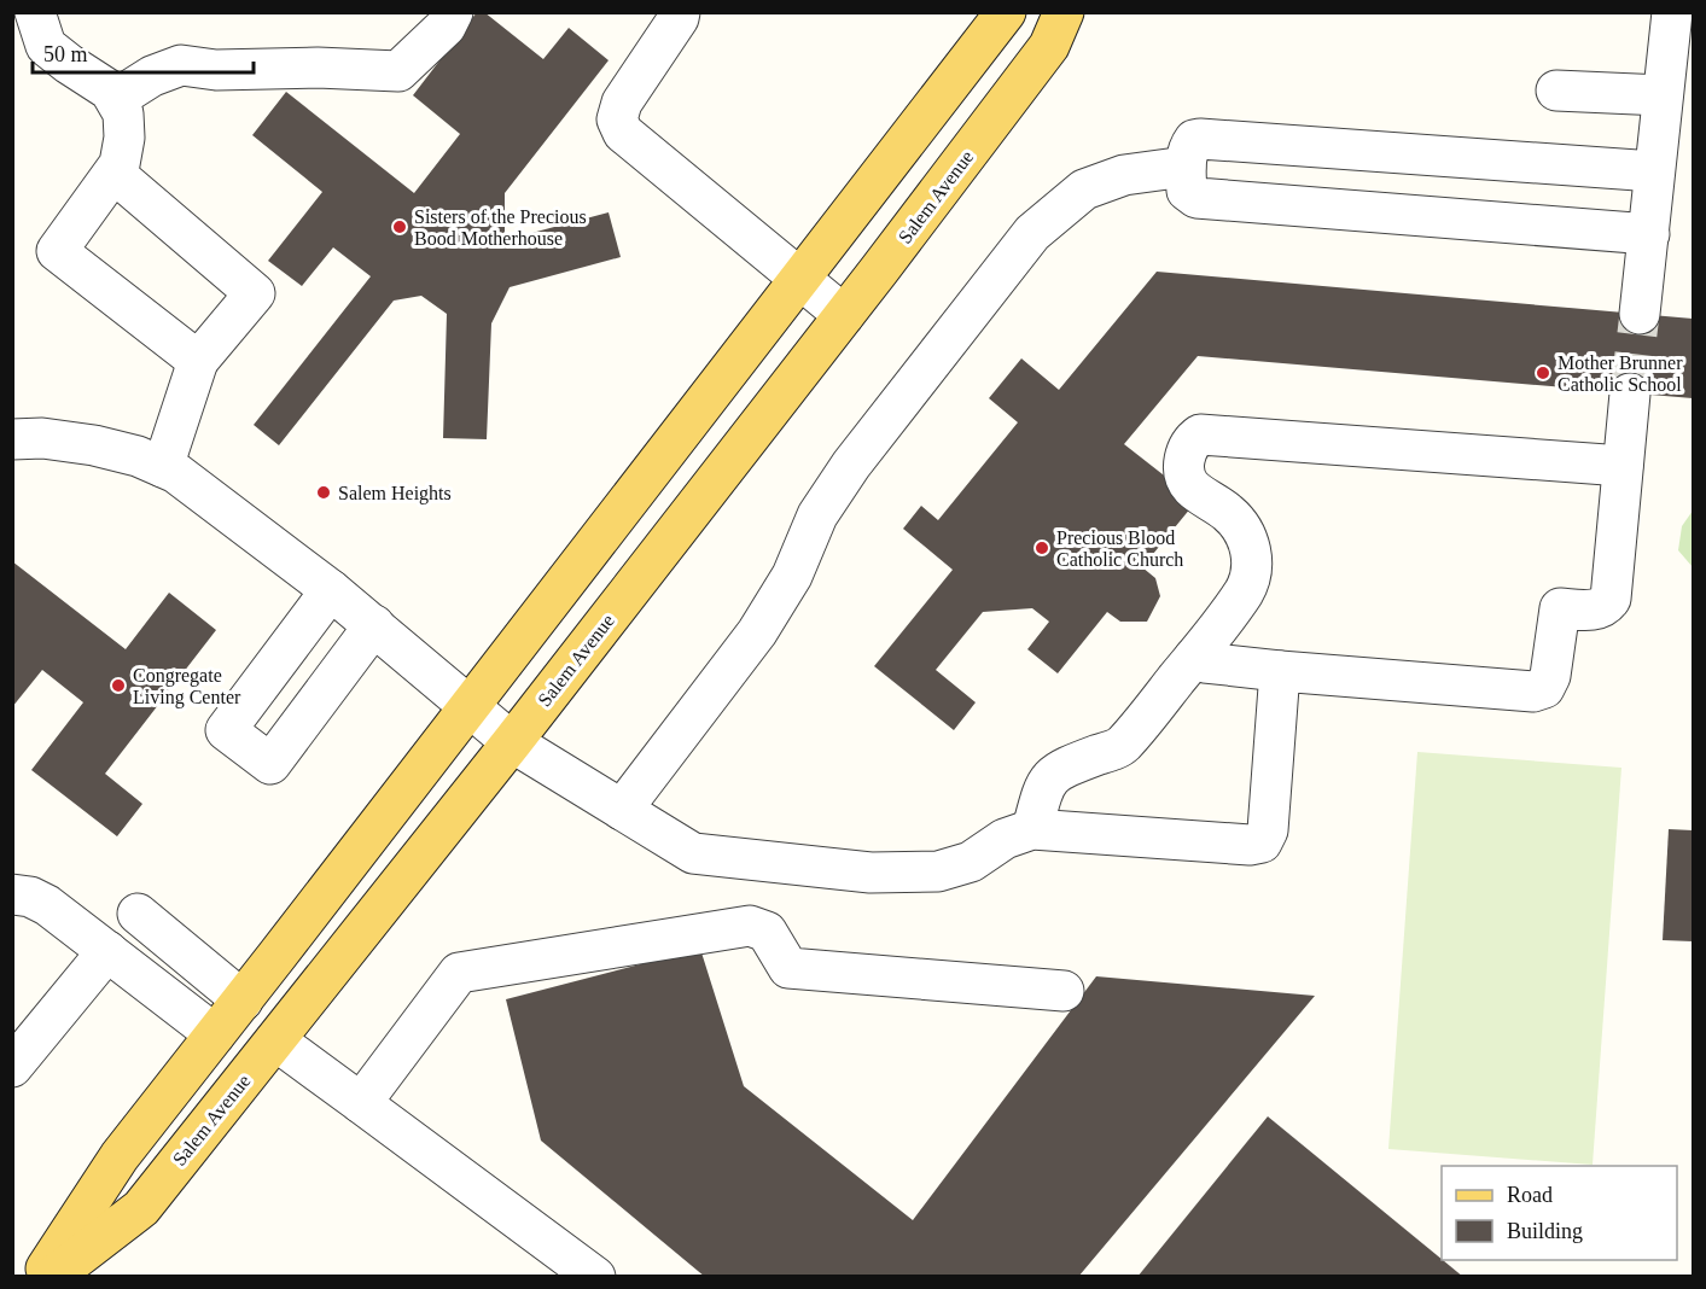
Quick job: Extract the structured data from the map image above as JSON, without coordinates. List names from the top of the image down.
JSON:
{
  "streets": {
    "main road": ["Salem Avenue"]
  },
  "places": [
    "Sisters of the Precious Bood Motherhouse",
    "Mother Brunner Catholic School",
    "Salem Heights",
    "Precious Blood Catholic Church",
    "Congregate Living Center"
  ],
  "legend": ["Road", "Building"],
  "scale_bar": "50 m"
}
